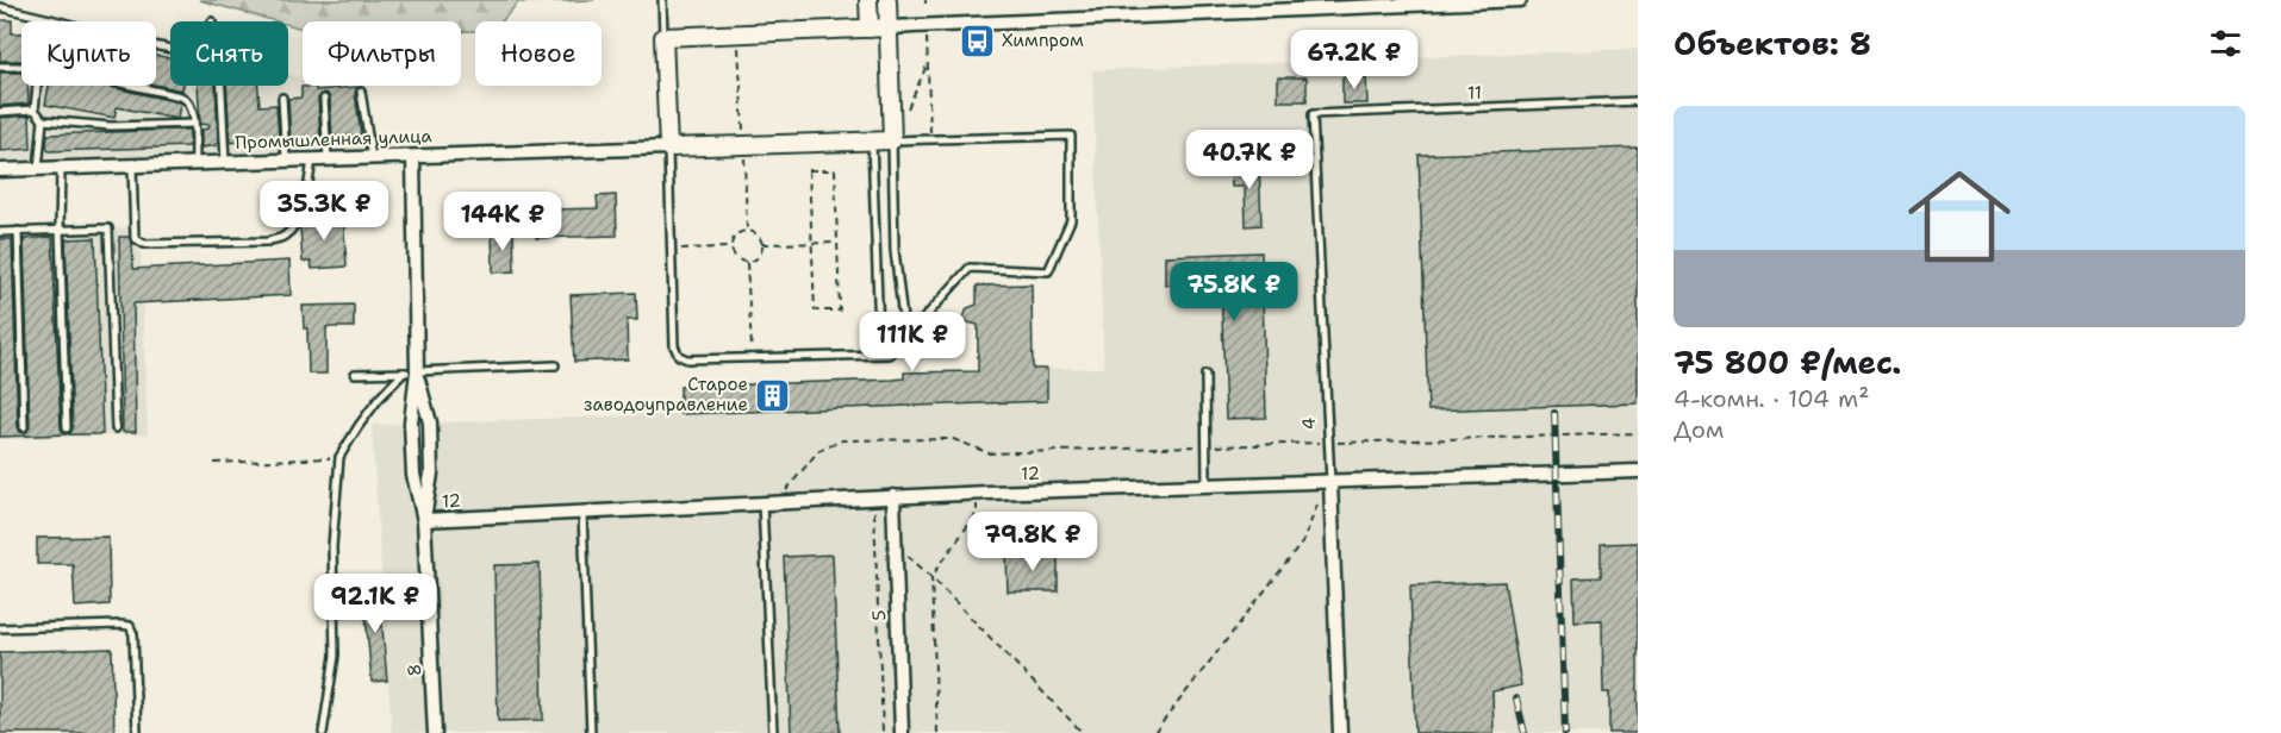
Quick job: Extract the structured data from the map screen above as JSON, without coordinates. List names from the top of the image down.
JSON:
{
  "streets": {
    "street": [
      "Промышленная улица",
      "4",
      "12",
      "5",
      "8"
    ],
    "lane": ["11"]
  },
  "crossings": [
    ["11", "4"],
    ["4", "12"],
    ["12", "5"],
    ["12", "8"]
  ],
  "places": {
    "bus stop": ["Химпром"],
    "building": ["Старое заводоуправление"]
  },
  "page": {
    "heading": "Объектов: 8",
    "chip": [
      "Купить",
      "Снять",
      "Фильтры",
      "Новое"
    ],
    "price": [
      "67.2K ₽",
      "40.7K ₽",
      "35.3K ₽",
      "144K ₽",
      "75.8K ₽",
      "111K ₽",
      "79.8K ₽",
      "92.1K ₽"
    ],
    "list": [
      {
        "name": "75 800 ₽/мес.",
        "note": "4-комн. · 104 m² · Дом"
      }
    ]
  }
}
